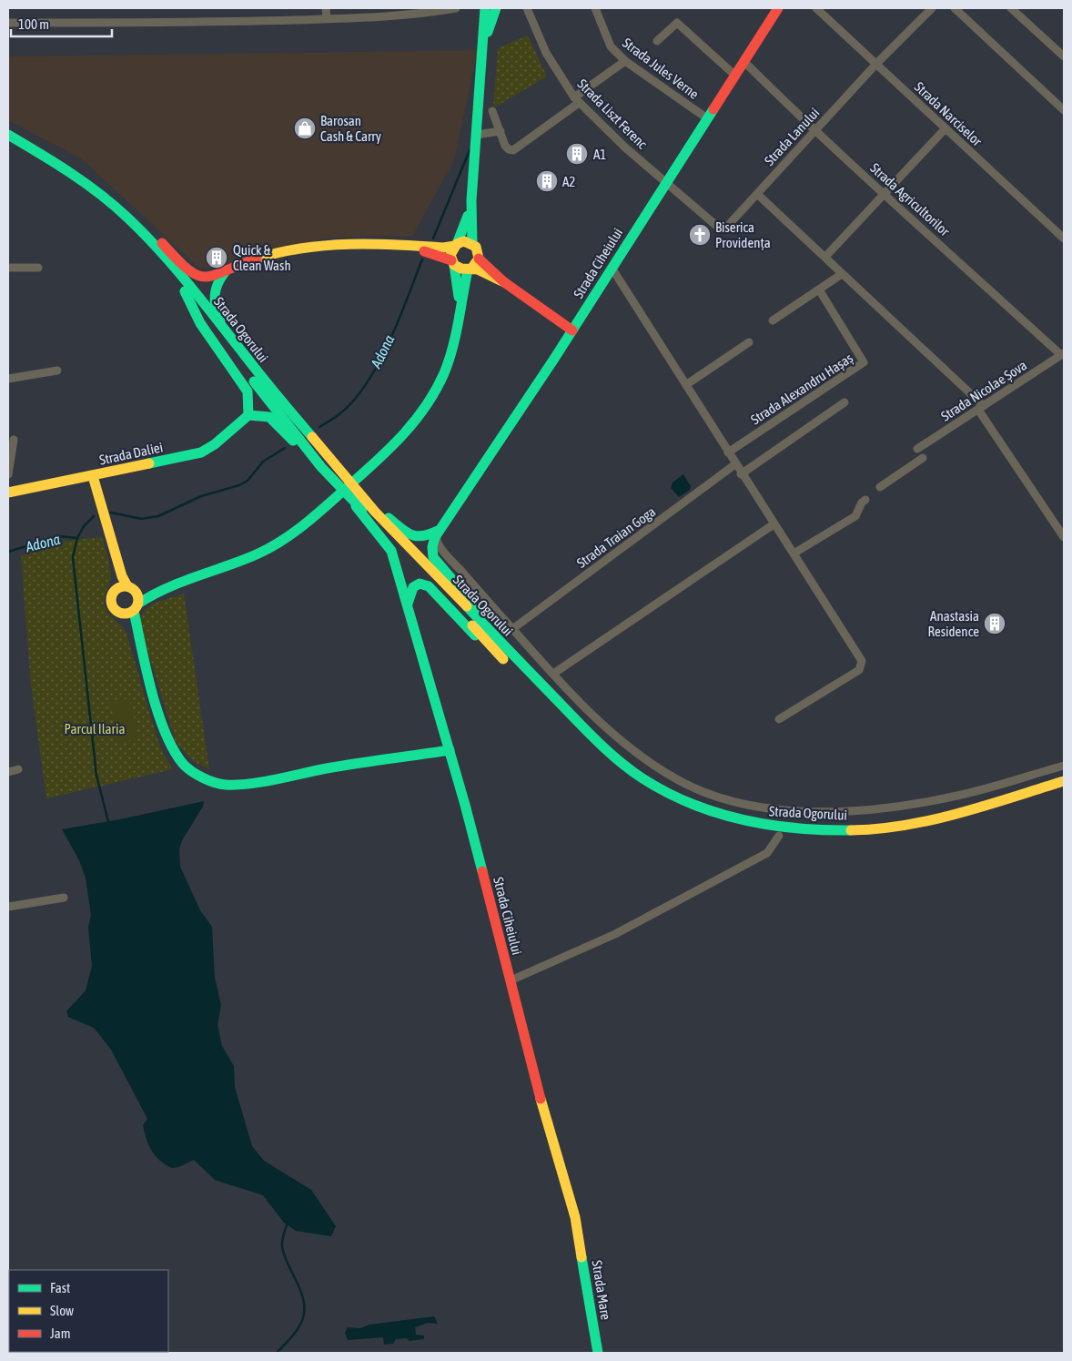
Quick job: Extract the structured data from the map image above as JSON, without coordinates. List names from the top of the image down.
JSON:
{
  "streets": {
    "main road": [
      "Strada Ciheiului",
      "Strada Ogorului",
      "Strada Daliei",
      "Strada Mare"
    ],
    "street": [
      "Strada Jules Verne",
      "Strada Liszt Ferenc",
      "Strada Narciselor",
      "Strada Lanului",
      "Strada Agricultorilor",
      "Strada Alexandru Hașaș",
      "Strada Nicolae Șova",
      "Strada Traian Goga"
    ]
  },
  "crossings": [
    ["Strada Jules Verne", "Strada Ciheiului"],
    ["Strada Liszt Ferenc", "Strada Lanului"],
    ["Strada Liszt Ferenc", "Strada Ciheiului"],
    ["Strada Narciselor", "Strada Lanului"],
    ["Strada Lanului", "Strada Agricultorilor"],
    ["Strada Lanului", "Strada Ciheiului"],
    ["Strada Agricultorilor", "Strada Ciheiului"],
    ["Strada Agricultorilor", "Strada Nicolae Șova"],
    ["Strada Ciheiului", "Strada Ogorului"],
    ["Strada Ciheiului", "Strada Mare"]
  ],
  "water": ["Adona"],
  "parks": ["Parcul Ilaria"],
  "places": {
    "shop": ["Barosan Cash & Carry"],
    "building": [
      "A1",
      "A2",
      "Quick & Clean Wash",
      "Anastasia Residence"
    ],
    "church": ["Biserica Providența"]
  },
  "legend": ["Fast", "Slow", "Jam"],
  "scale_bar": "100 m"
}
